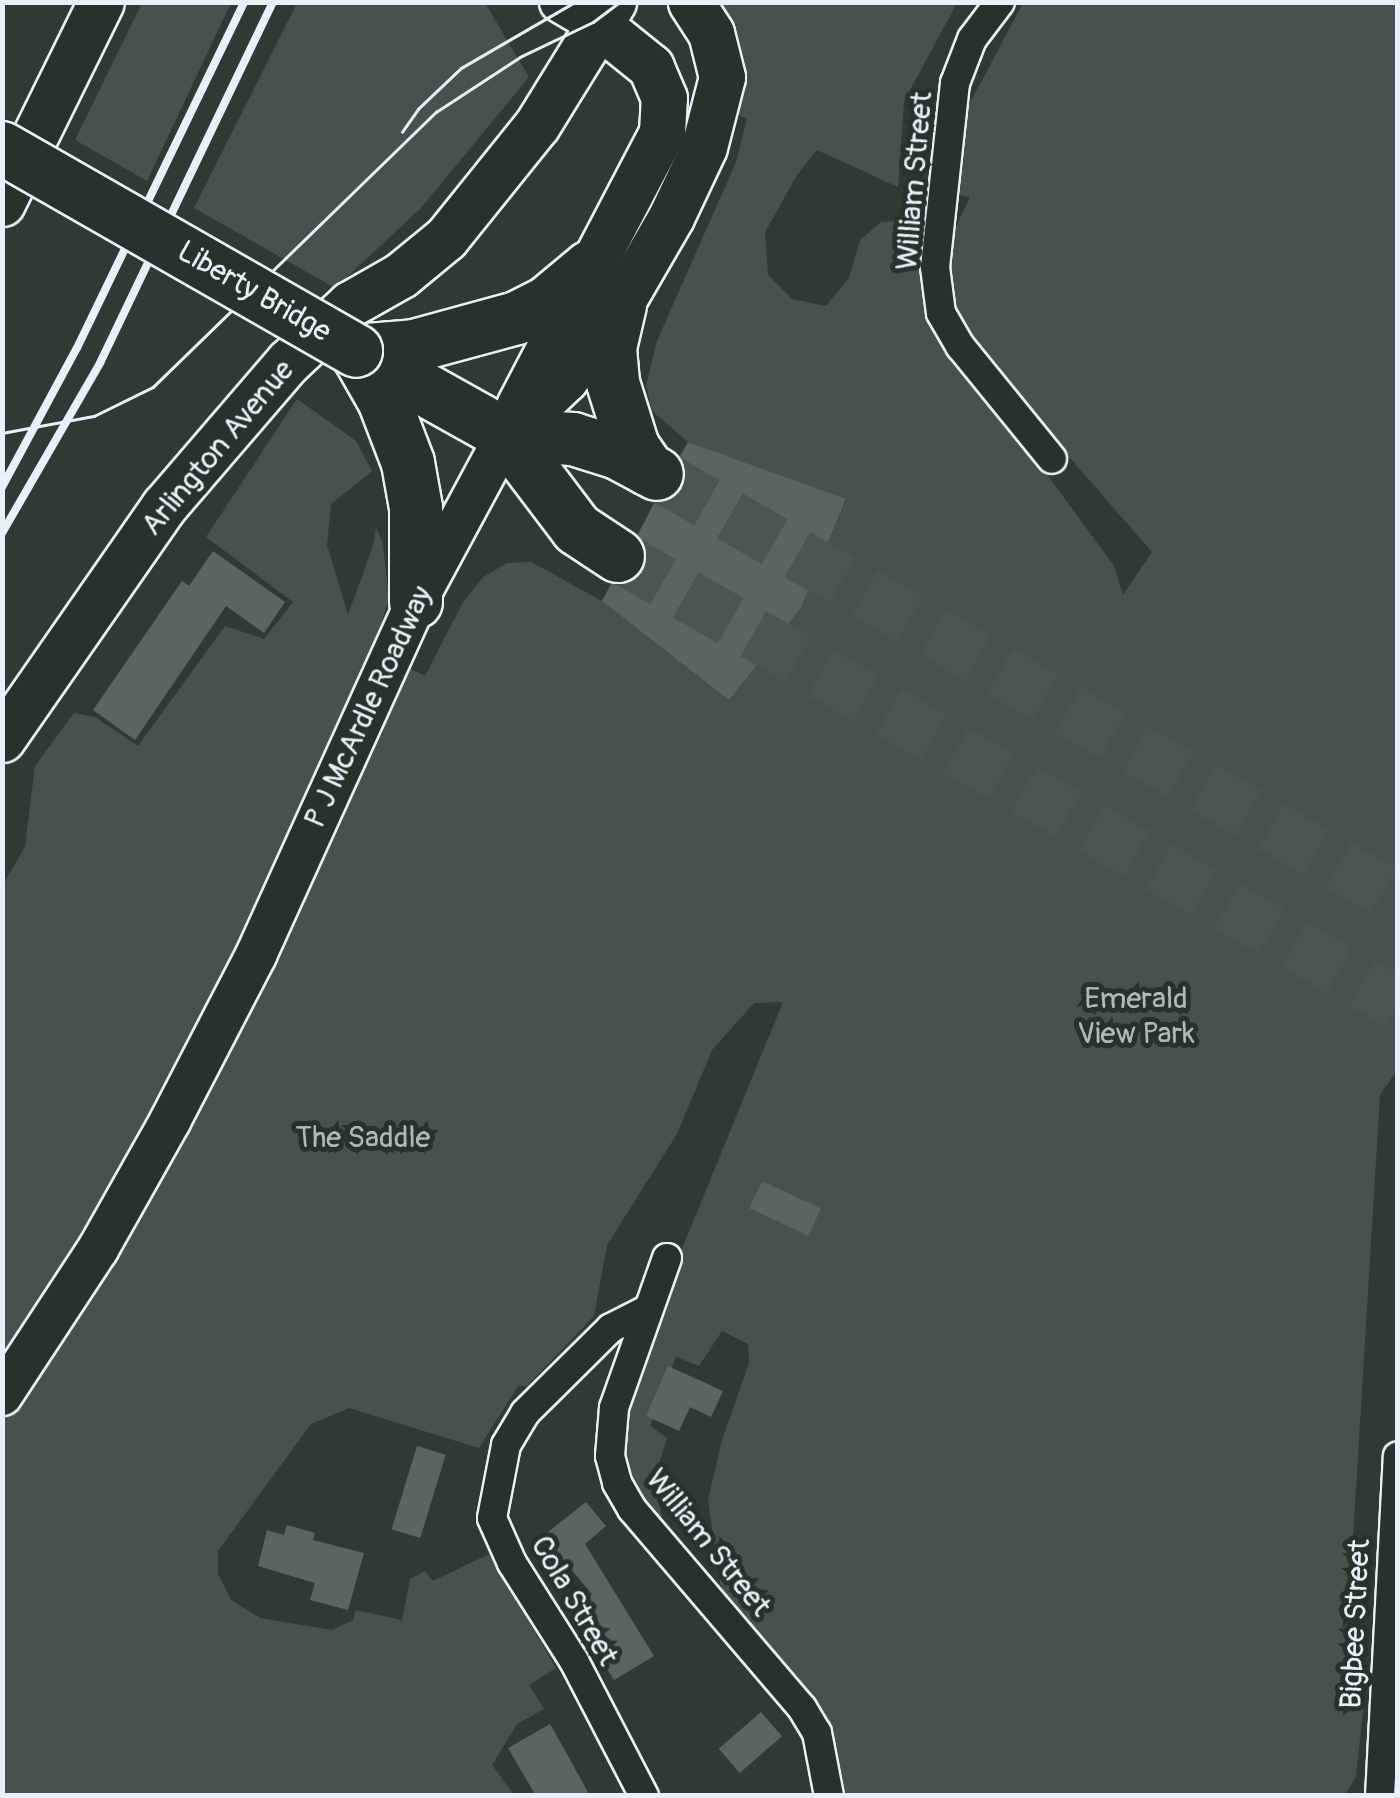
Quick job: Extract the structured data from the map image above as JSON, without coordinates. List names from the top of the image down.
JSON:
{
  "streets": {
    "highway": ["Liberty Bridge"],
    "main road": ["Arlington Avenue", "P J McArdle Roadway"],
    "street": ["William Street", "Cola Street", "Bigbee Street"]
  },
  "crossings": [
    ["William Street", "Cola Street"],
    ["Liberty Bridge", "P J McArdle Roadway"]
  ],
  "parks": ["Emerald View Park", "The Saddle"]
}
